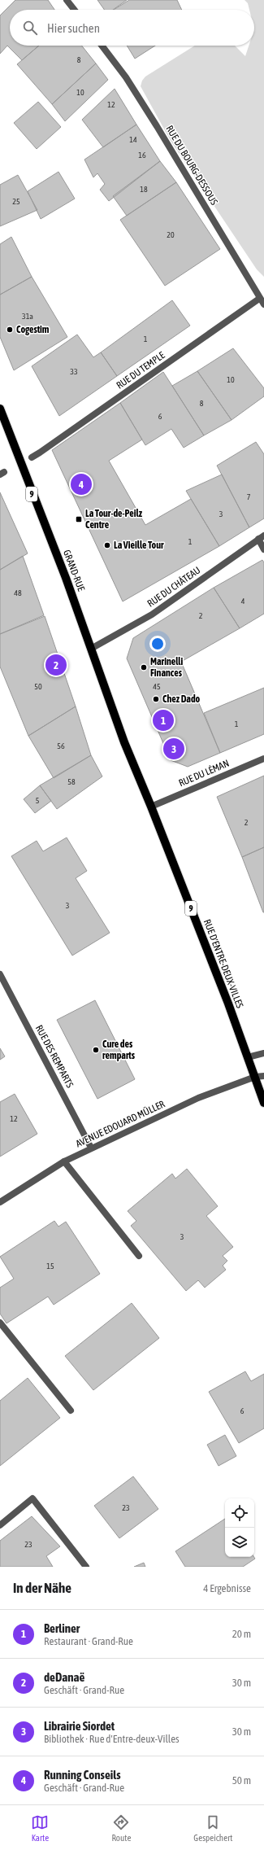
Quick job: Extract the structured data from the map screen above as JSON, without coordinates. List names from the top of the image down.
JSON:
{
  "streets": {
    "main road": ["9", "GRAND-RUE", "RUE D'ENTRE-DEUX-VILLES"],
    "street": [
      "RUE DU BOURG-DESSOUS",
      "RUE DU TEMPLE",
      "RUE DU CHÂTEAU",
      "RUE DU LÉMAN",
      "RUE DES REMPARTS",
      "AVENUE EDOUARD MÜLLER"
    ]
  },
  "crossings": [
    ["RUE DU BOURG-DESSOUS", "RUE DU TEMPLE"],
    ["GRAND-RUE", "RUE DU CHÂTEAU"],
    ["GRAND-RUE", "RUE D'ENTRE-DEUX-VILLES"],
    ["RUE DU LÉMAN", "RUE D'ENTRE-DEUX-VILLES"],
    ["RUE D'ENTRE-DEUX-VILLES", "AVENUE EDOUARD MÜLLER"],
    ["RUE DES REMPARTS", "AVENUE EDOUARD MÜLLER"]
  ],
  "places": {
    "other": [
      "Cogestim",
      "La Vieille Tour",
      "Marinelli Finances",
      "Chez Dado",
      "Cure des remparts"
    ],
    "transit": ["La Tour-de-Peilz Centre"]
  },
  "house_numbers": [
    "8",
    "10",
    "12",
    "14",
    "16",
    "18",
    "25",
    "20",
    "31a",
    "1",
    "33",
    "10",
    "8",
    "6",
    "7",
    "3",
    "1",
    "48",
    "4",
    "2",
    "50",
    "45",
    "1",
    "56",
    "58",
    "5",
    "2",
    "3",
    "12",
    "3",
    "15",
    "6",
    "23",
    "23"
  ],
  "page": {
    "search": "Hier suchen",
    "pins": [
      "4",
      "2",
      "1",
      "3"
    ],
    "heading": ["In der Nähe", "4 Ergebnisse"],
    "list": [
      {
        "mark": "1",
        "name": "Berliner",
        "note": "Restaurant · Grand-Rue",
        "value": "20 m"
      },
      {
        "mark": "2",
        "name": "deDanaë",
        "note": "Geschäft · Grand-Rue",
        "value": "30 m"
      },
      {
        "mark": "3",
        "name": "Librairie Siordet",
        "note": "Bibliothek · Rue d'Entre-deux-Villes",
        "value": "30 m"
      },
      {
        "mark": "4",
        "name": "Running Conseils",
        "note": "Geschäft · Grand-Rue",
        "value": "50 m"
      }
    ],
    "nav": ["Karte", "Route", "Gespeichert"]
  }
}
